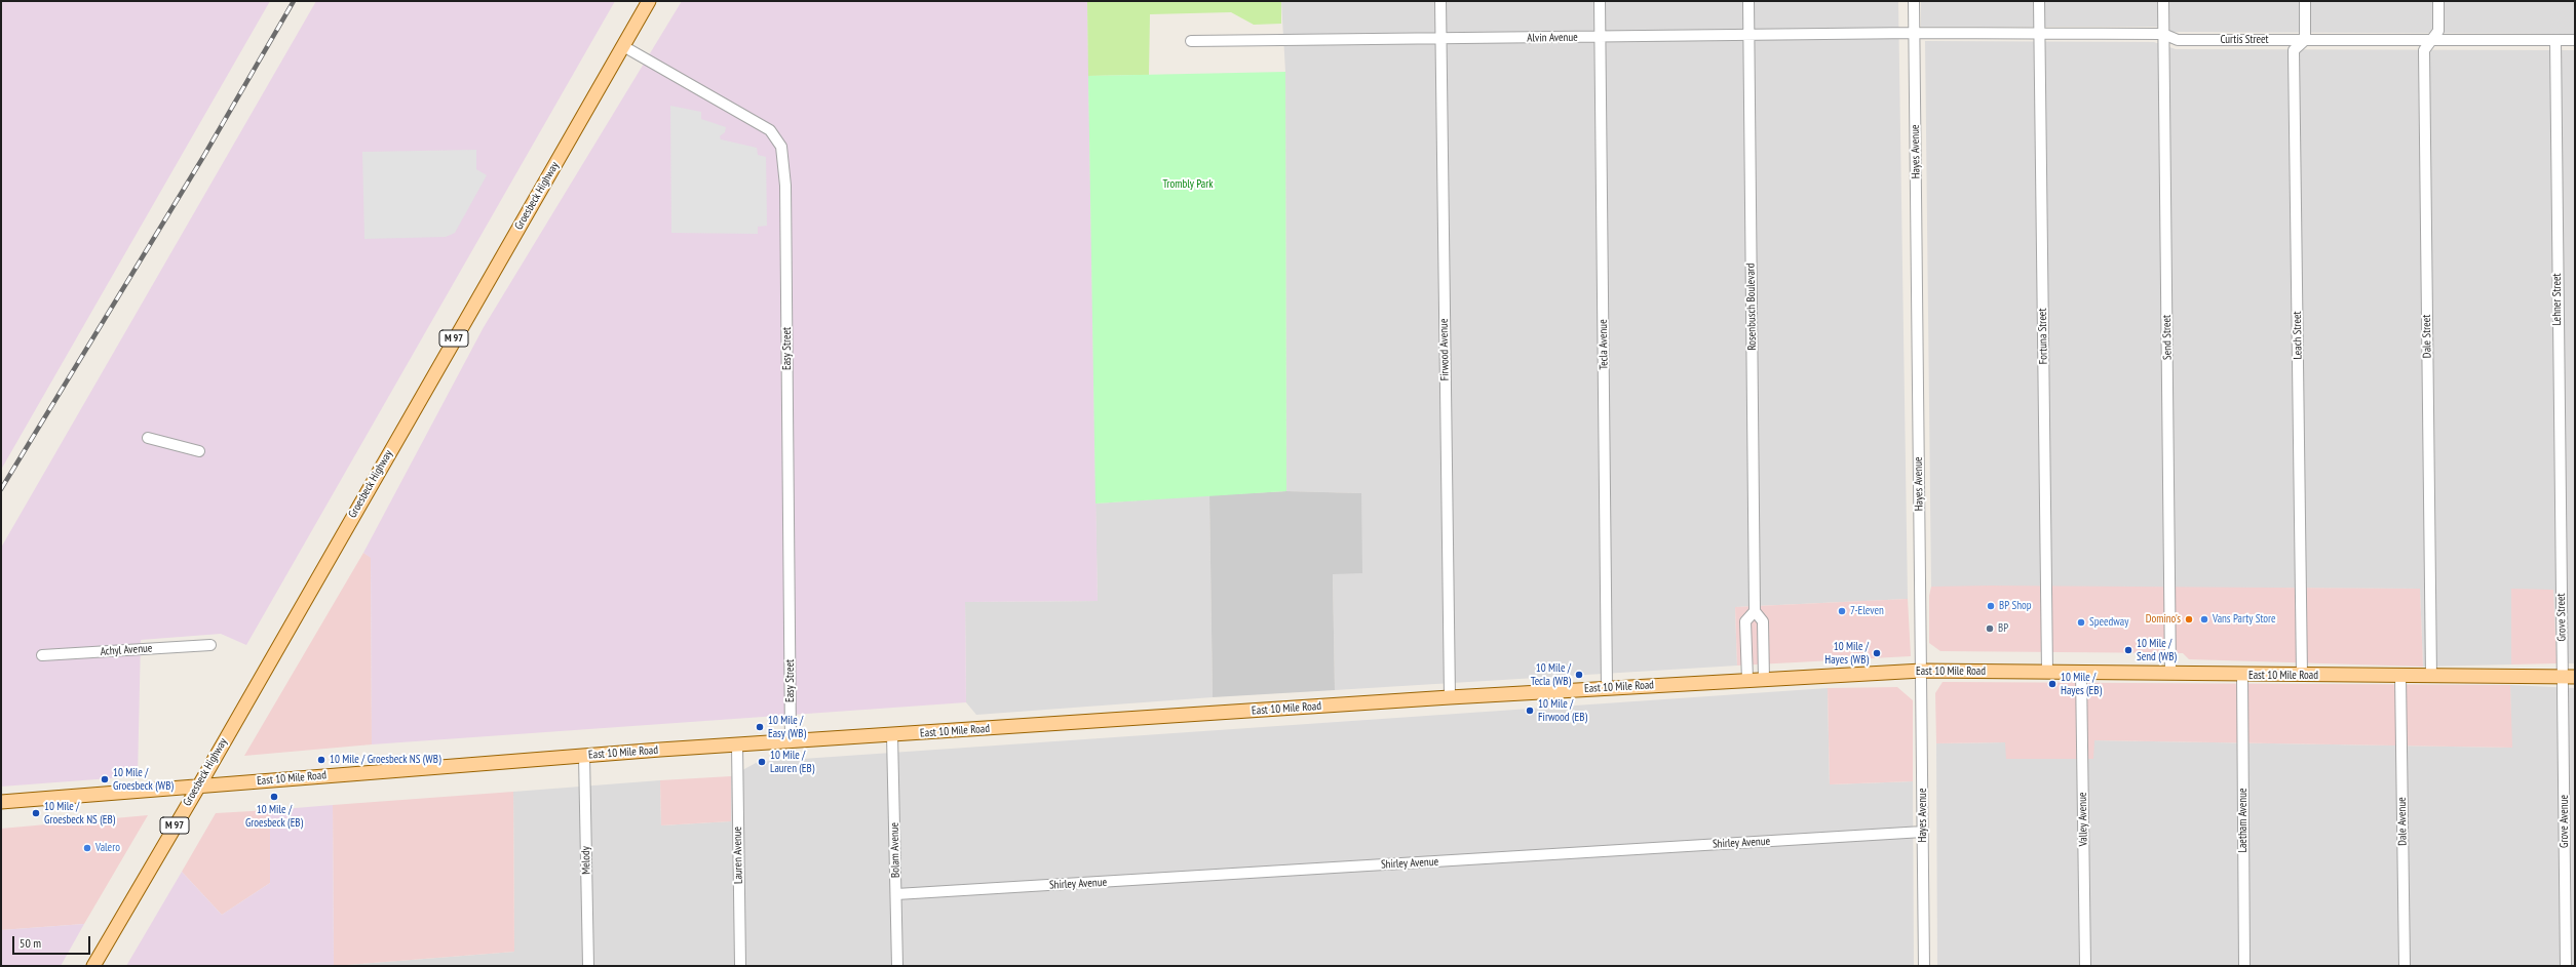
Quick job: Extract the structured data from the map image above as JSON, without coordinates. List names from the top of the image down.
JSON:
{
  "streets": {
    "main road": ["Groesbeck Highway", "M 97", "East 10 Mile Road"],
    "street": [
      "Alvin Avenue",
      "Curtis Street",
      "Hayes Avenue",
      "Lehner Street",
      "Rosenbusch Boulevard",
      "Leach Street",
      "Fortuna Street",
      "Dale Street",
      "Send Street",
      "Tecla Avenue",
      "Easy Street",
      "Firwood Avenue",
      "Grove Street",
      "Achyl Avenue",
      "Valley Avenue",
      "Laetham Avenue",
      "Dale Avenue",
      "Grove Avenue",
      "Shirley Avenue",
      "Bolam Avenue",
      "Lauren Avenue",
      "Melody"
    ]
  },
  "crossings": [
    ["Alvin Avenue", "Curtis Street"],
    ["Alvin Avenue", "Hayes Avenue"],
    ["Alvin Avenue", "Rosenbusch Boulevard"],
    ["Alvin Avenue", "Tecla Avenue"],
    ["Alvin Avenue", "Firwood Avenue"],
    ["Curtis Street", "Hayes Avenue"],
    ["Curtis Street", "Lehner Street"],
    ["Curtis Street", "Leach Street"],
    ["Curtis Street", "Fortuna Street"],
    ["Curtis Street", "Dale Street"],
    ["Curtis Street", "Send Street"],
    ["Hayes Avenue", "East 10 Mile Road"],
    ["Hayes Avenue", "Shirley Avenue"],
    ["Groesbeck Highway", "Easy Street"],
    ["Groesbeck Highway", "East 10 Mile Road"],
    ["Lehner Street", "Grove Street"],
    ["Rosenbusch Boulevard", "East 10 Mile Road"],
    ["Leach Street", "East 10 Mile Road"],
    ["Fortuna Street", "East 10 Mile Road"],
    ["Dale Street", "East 10 Mile Road"],
    ["Send Street", "East 10 Mile Road"],
    ["Tecla Avenue", "East 10 Mile Road"],
    ["Easy Street", "East 10 Mile Road"],
    ["Firwood Avenue", "East 10 Mile Road"],
    ["Grove Street", "East 10 Mile Road"],
    ["Grove Street", "Grove Avenue"],
    ["East 10 Mile Road", "Valley Avenue"],
    ["East 10 Mile Road", "Laetham Avenue"],
    ["East 10 Mile Road", "Dale Avenue"],
    ["East 10 Mile Road", "Grove Avenue"],
    ["East 10 Mile Road", "Bolam Avenue"],
    ["East 10 Mile Road", "Lauren Avenue"],
    ["East 10 Mile Road", "Melody"],
    ["Shirley Avenue", "Bolam Avenue"]
  ],
  "parks": ["Trombly Park"],
  "places": [
    "BP Shop",
    "7-Eleven",
    "Domino's",
    "Vans Party Store",
    "Speedway",
    "BP",
    "10 Mile / Send (WB)",
    "10 Mile / Hayes (WB)",
    "10 Mile / Tecla (WB)",
    "10 Mile / Hayes (EB)",
    "10 Mile / Firwood (EB)",
    "10 Mile / Easy (WB)",
    "10 Mile / Groesbeck NS (WB)",
    "10 Mile / Lauren (EB)",
    "10 Mile / Groesbeck (WB)",
    "10 Mile / Groesbeck (EB)",
    "10 Mile / Groesbeck NS (EB)",
    "Valero"
  ],
  "scale_bar": "50 m"
}
